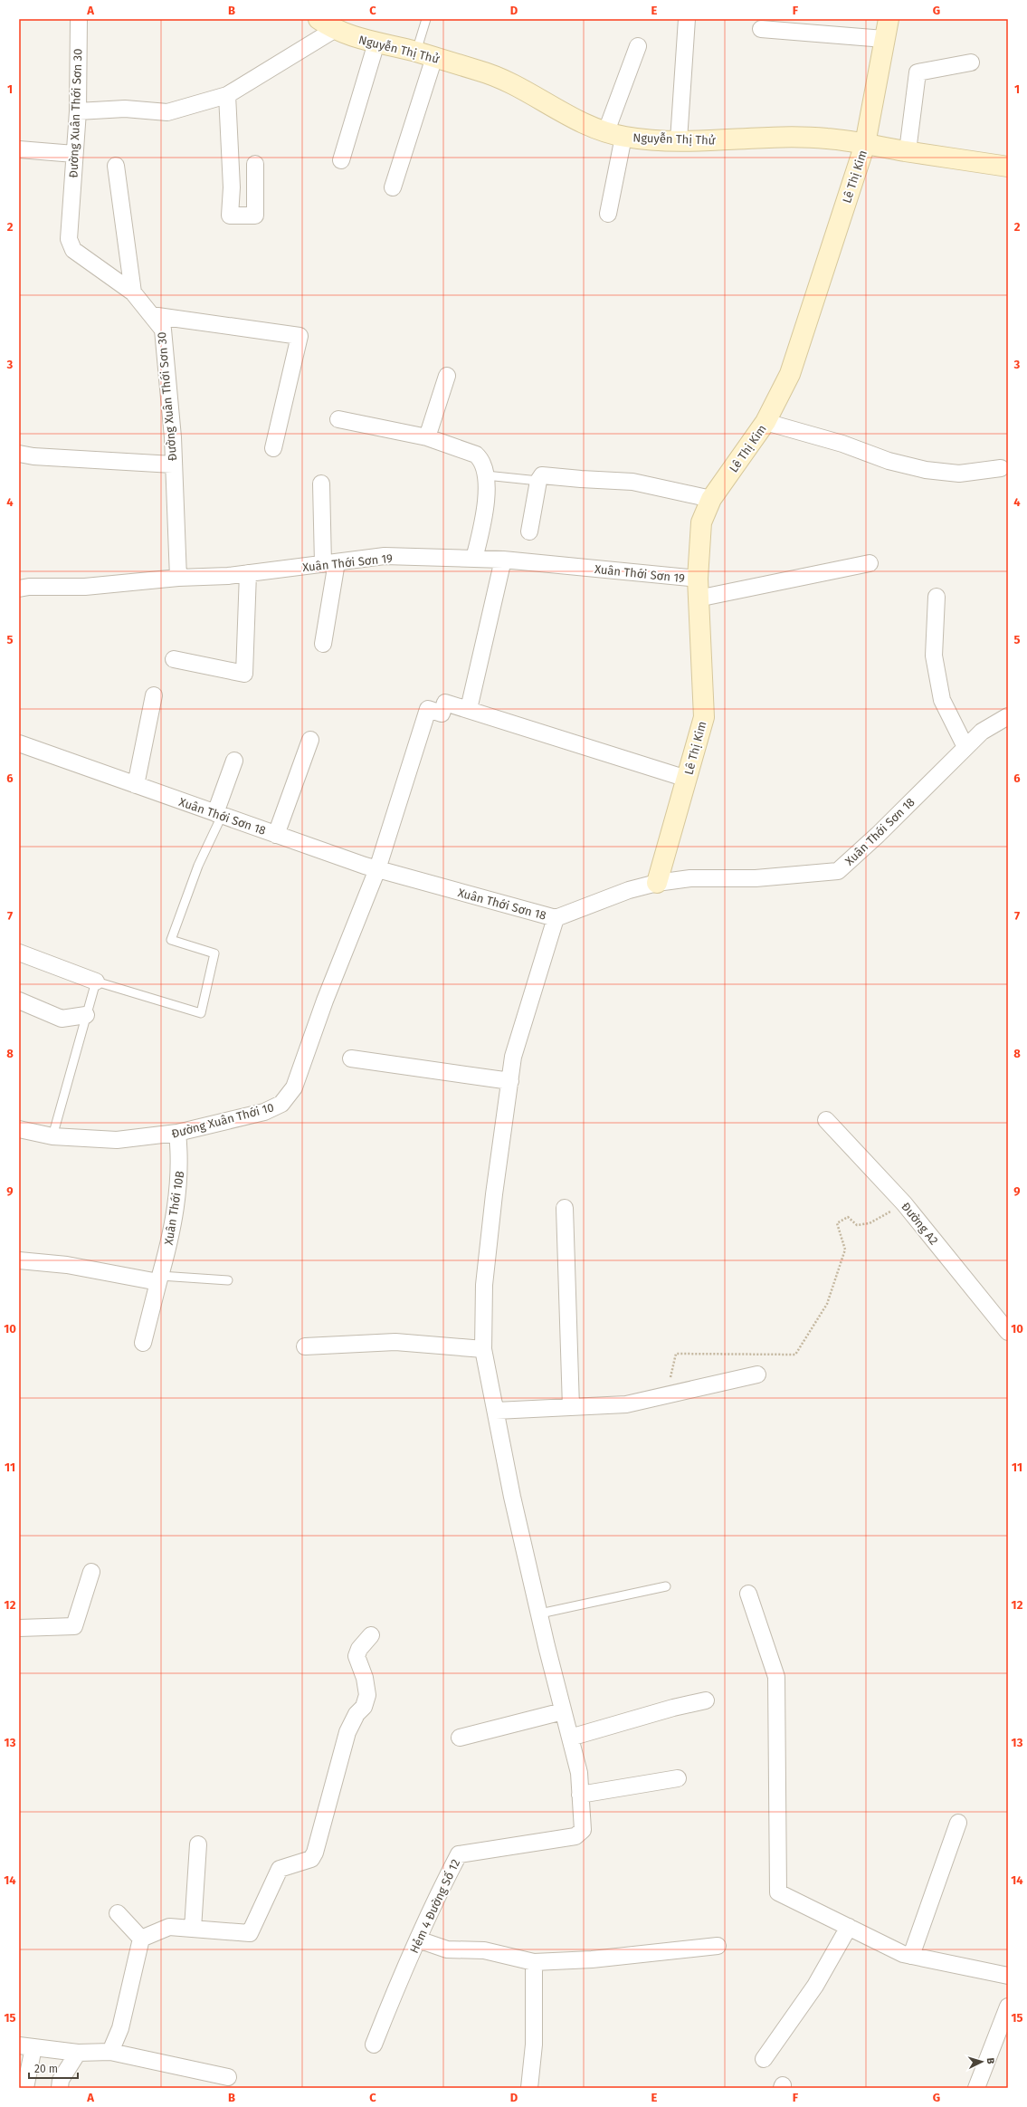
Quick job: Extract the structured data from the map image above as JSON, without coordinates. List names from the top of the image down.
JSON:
{
  "streets": {
    "street": [
      "Nguyễn Thị Thử",
      "Đường Xuân Thới Sơn 30",
      "Lê Thị Kim",
      "Xuân Thới Sơn 19",
      "Xuân Thới Sơn 18",
      "Đường Xuân Thới 10",
      "Xuân Thới 10B",
      "Đường A2",
      "Hẻm 4 Đường Số 12"
    ]
  },
  "crossings": [
    ["Nguyễn Thị Thử", "Lê Thị Kim"],
    ["Đường Xuân Thới Sơn 30", "Xuân Thới Sơn 19"],
    ["Lê Thị Kim", "Xuân Thới Sơn 19"],
    ["Lê Thị Kim", "Xuân Thới Sơn 18"],
    ["Xuân Thới Sơn 18", "Đường Xuân Thới 10"],
    ["Đường Xuân Thới 10", "Xuân Thới 10B"]
  ],
  "scale_bar": "20 m",
  "north": "right",
  "grid": {
    "columns": [
      "A",
      "B",
      "C",
      "D",
      "E",
      "F",
      "G"
    ],
    "rows": [
      "1",
      "2",
      "3",
      "4",
      "5",
      "6",
      "7",
      "8",
      "9",
      "10",
      "11",
      "12",
      "13",
      "14",
      "15"
    ]
  }
}
